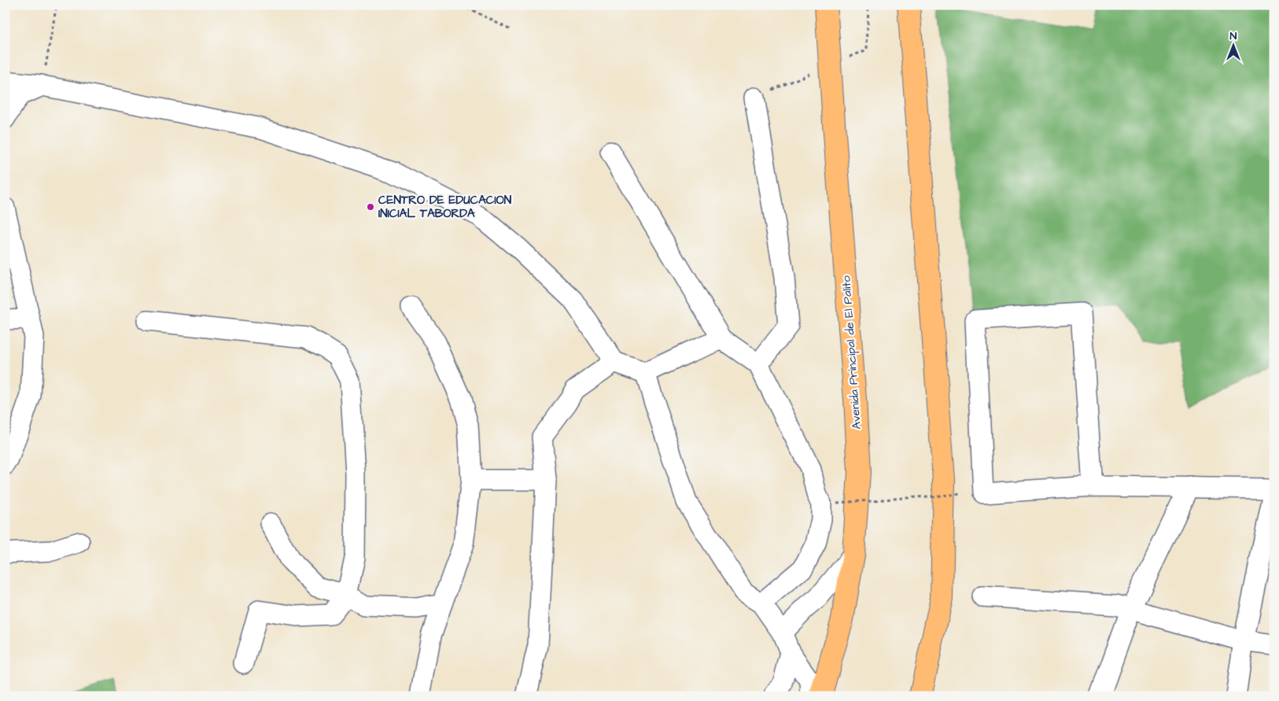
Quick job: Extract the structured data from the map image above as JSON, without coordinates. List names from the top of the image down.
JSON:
{
  "streets": {
    "highway": ["Avenida Principal de El Palito"]
  },
  "places": ["CENTRO DE EDUCACION INICIAL TABORDA"],
  "north": "top"
}
